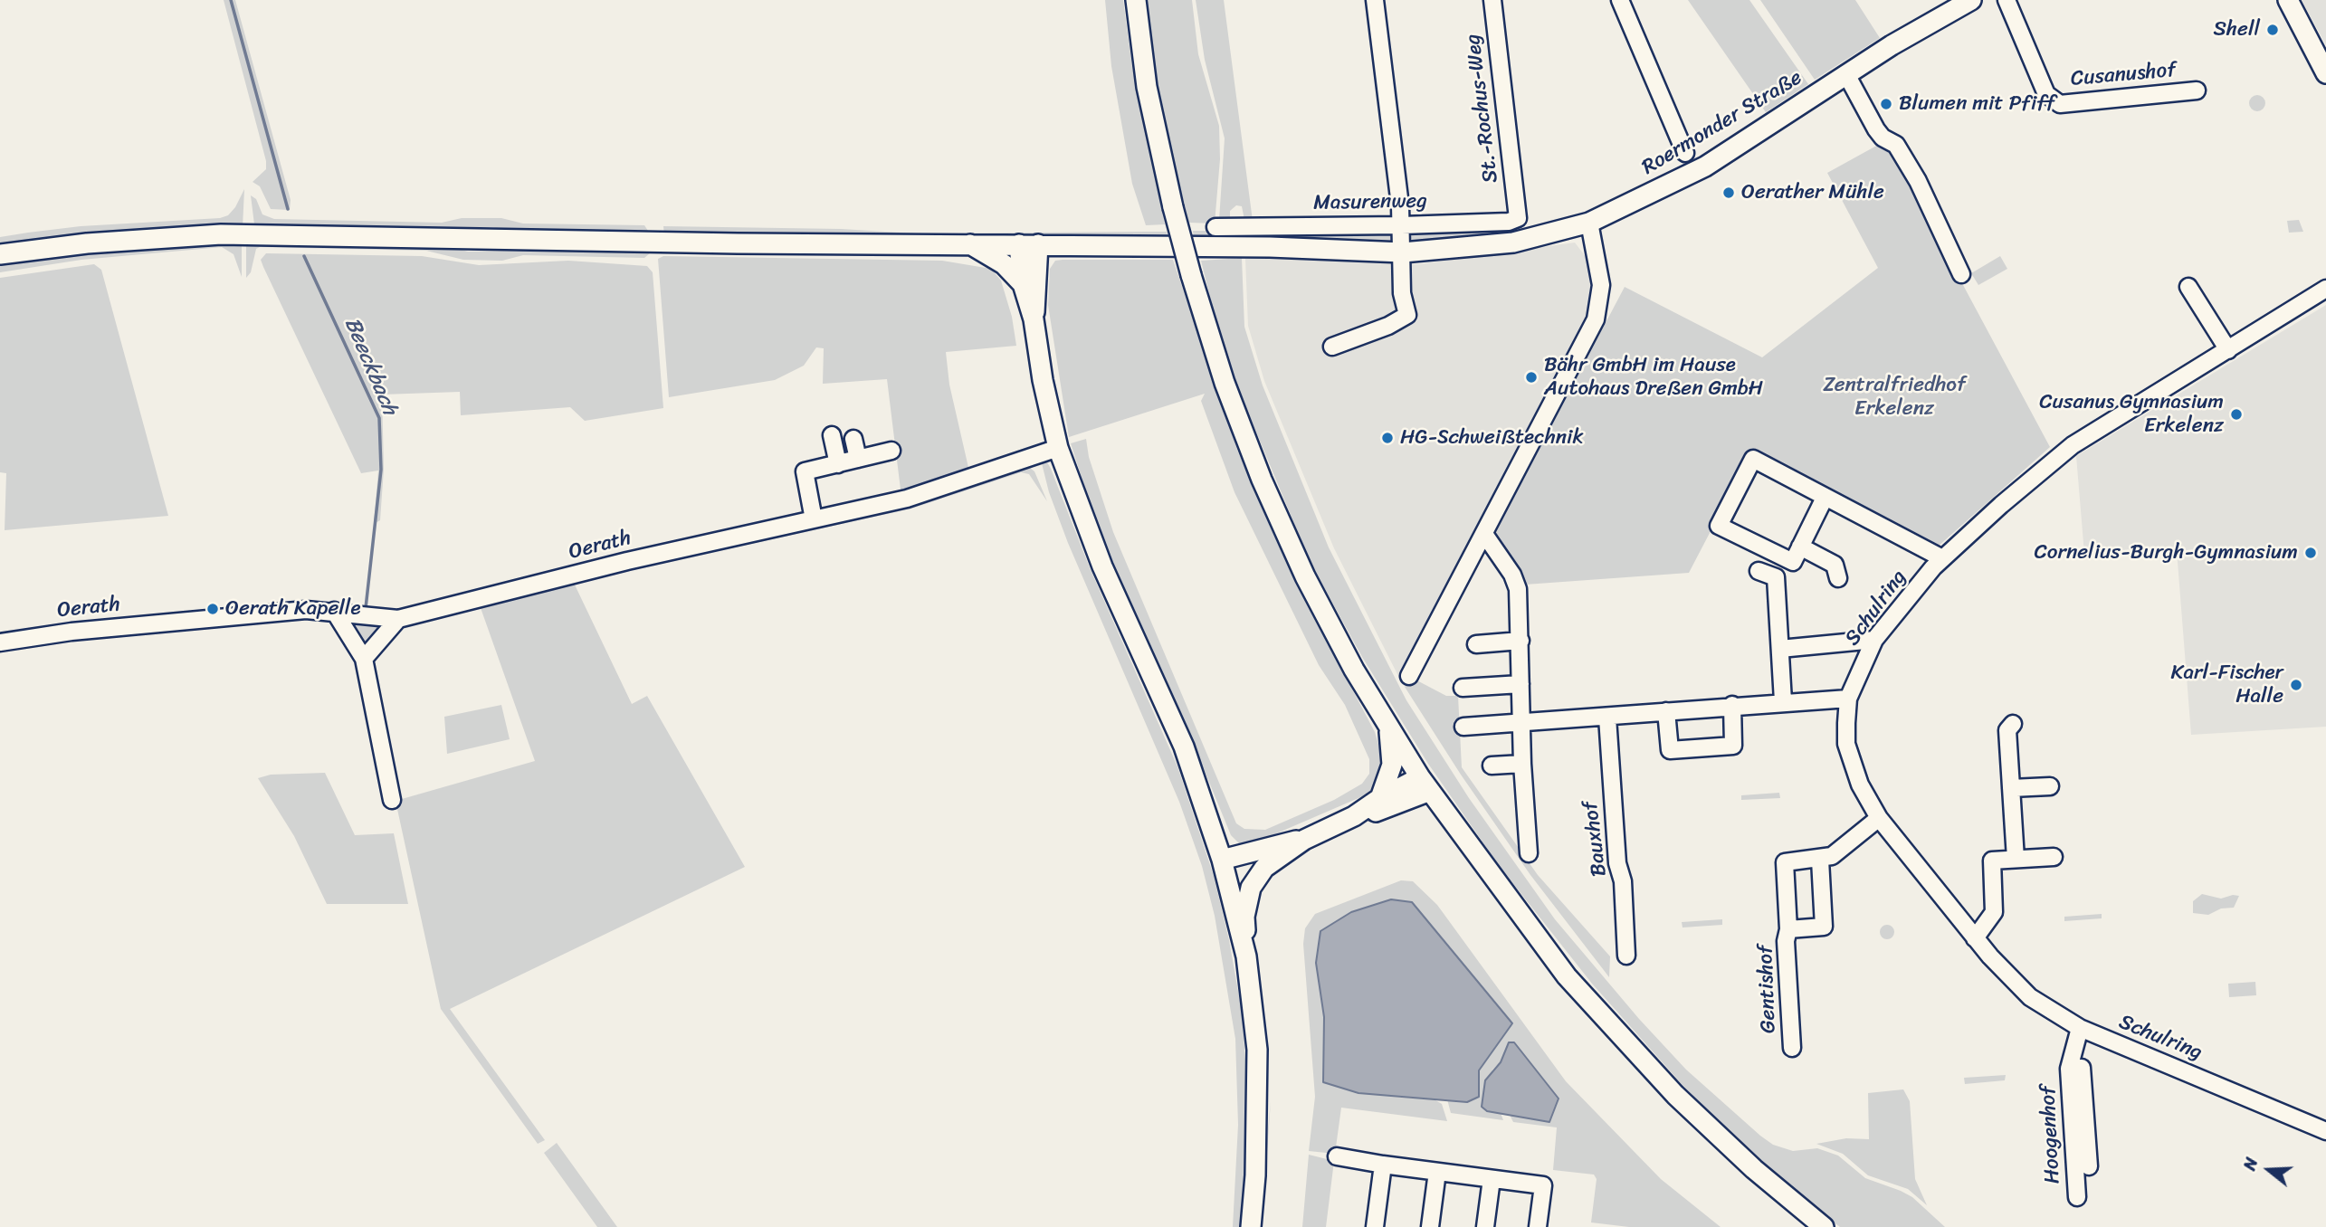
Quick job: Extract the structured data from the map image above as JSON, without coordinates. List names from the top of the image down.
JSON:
{
  "streets": {
    "main road": ["Roermonder Straße"],
    "street": [
      "Cusanushof",
      "St.-Rochus-Weg",
      "Masurenweg",
      "Oerath",
      "Schulring",
      "Bauxhof",
      "Gentishof",
      "Hoogenhof"
    ]
  },
  "crossings": [
    ["St.-Rochus-Weg", "Masurenweg"],
    ["Schulring", "Gentishof"],
    ["Schulring", "Hoogenhof"]
  ],
  "water": ["Beeckbach"],
  "parks": ["Zentralfriedhof Erkelenz"],
  "places": [
    "Shell",
    "Blumen mit Pfiff",
    "Oerather Mühle",
    "Bähr GmbH im Hause Autohaus Dreßen GmbH",
    "Cusanus Gymnasium Erkelenz",
    "HG-Schweißtechnik",
    "Cornelius-Burgh-Gymnasium",
    "Oerath Kapelle",
    "Karl-Fischer Halle"
  ],
  "north": "left"
}
